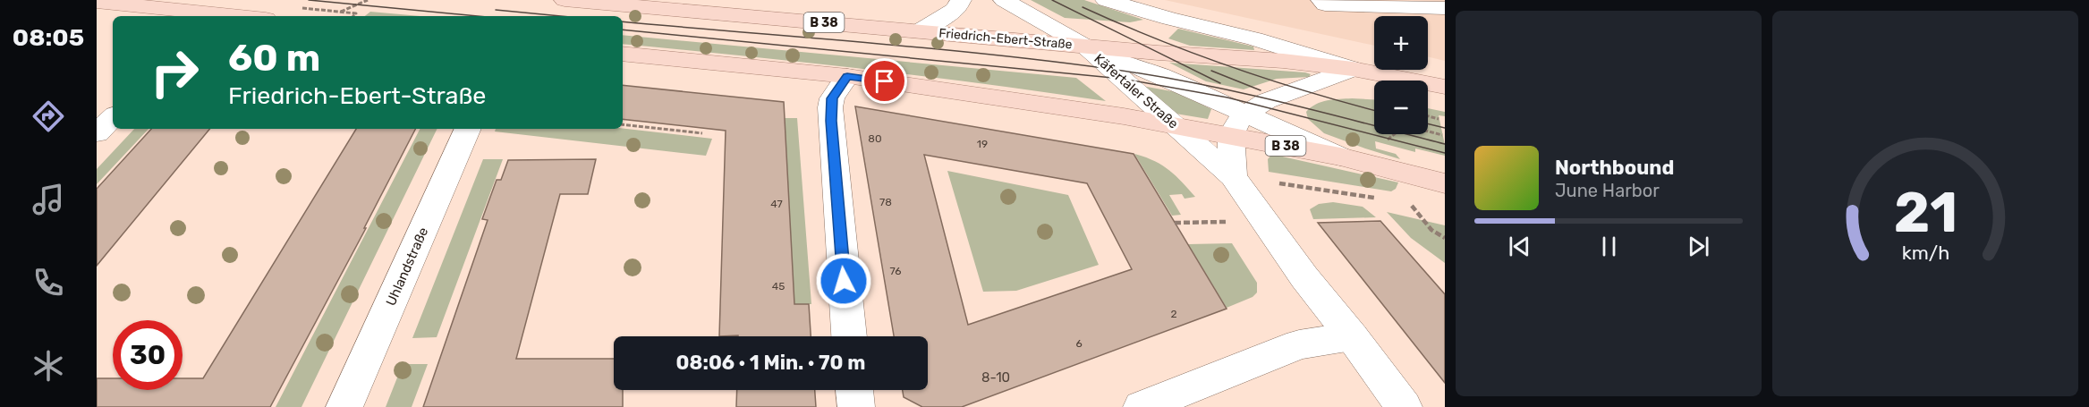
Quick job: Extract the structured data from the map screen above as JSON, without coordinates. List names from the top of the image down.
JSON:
{
  "streets": {
    "main road": [
      "B 38",
      "Friedrich-Ebert-Straße",
      "Käfertaler Straße",
      "Uhlandstraße"
    ]
  },
  "crossings": [
    ["B 38", "Käfertaler Straße"],
    ["Friedrich-Ebert-Straße", "Käfertaler Straße"]
  ],
  "house_numbers": [
    "80",
    "19",
    "78",
    "47",
    "76",
    "45",
    "2",
    "6",
    "8-10"
  ],
  "page": {
    "tabs": "08:05",
    "map_buttons": ["+", "−"],
    "turn": ["60 m", "Friedrich-Ebert-Straße"],
    "song": ["Northbound", "June Harbor"],
    "limit": "30",
    "trip": "08:06 · 1 Min. · 70 m",
    "gauge": ["21", "km/h"]
  }
}
